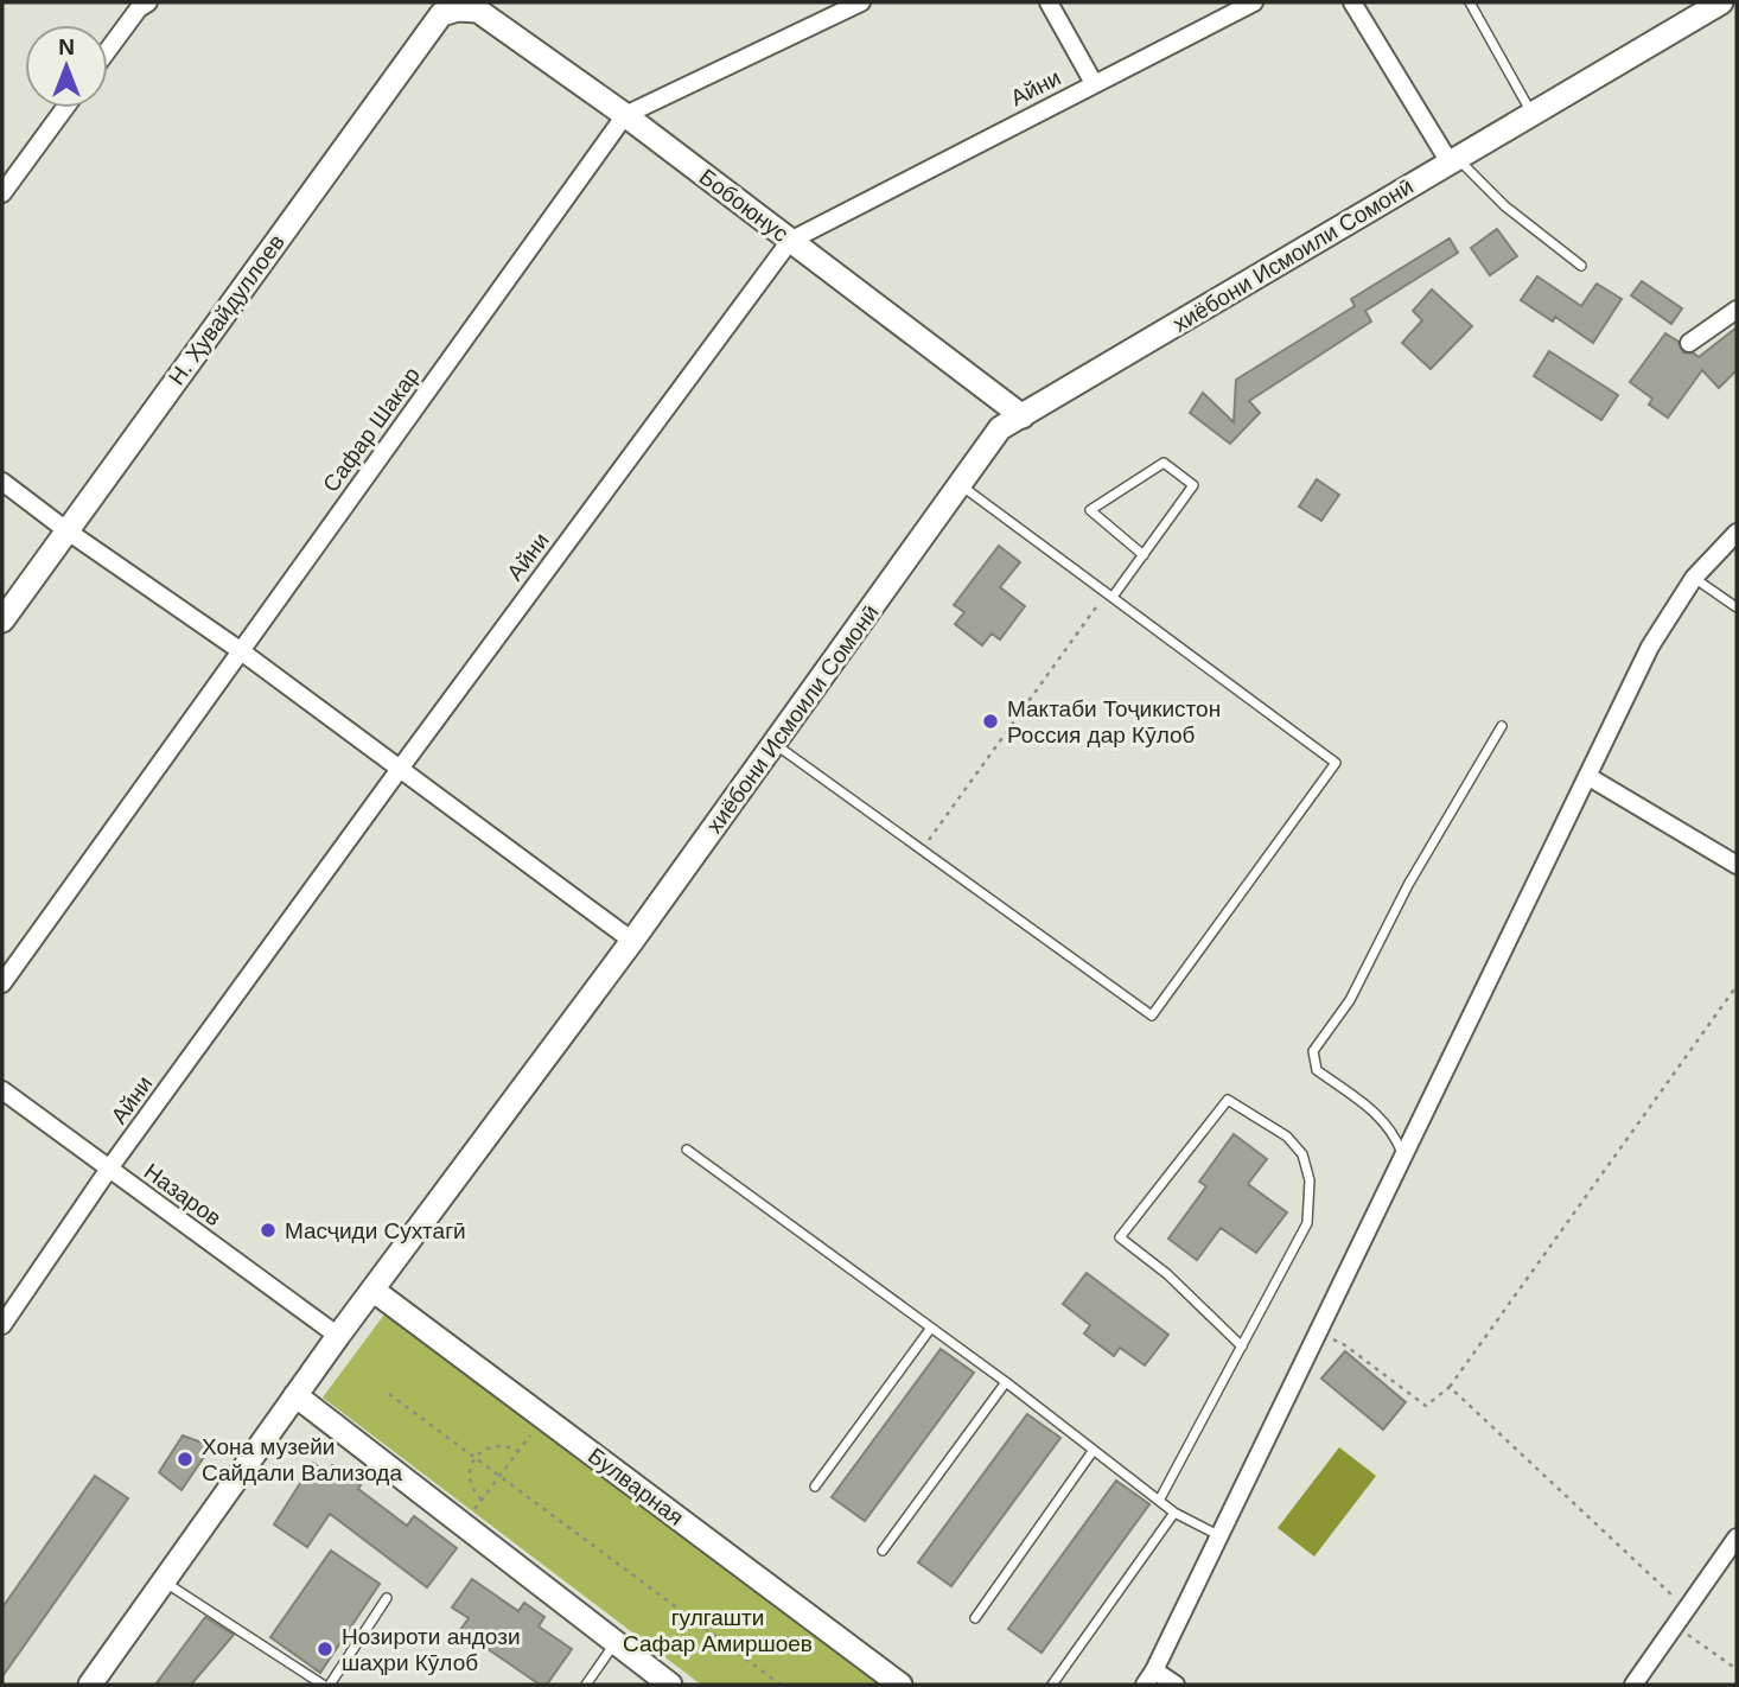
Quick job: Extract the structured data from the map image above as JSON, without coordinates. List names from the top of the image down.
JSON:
{
  "streets": {
    "street": [
      "Айни",
      "Бобоюнус",
      "хиёбони Исмоили Сомонӣ",
      "Н. Ҳувайдуллоев",
      "Сафар Шакар",
      "Назаров",
      "Булварная"
    ]
  },
  "crossings": [
    ["Айни", "Бобоюнус"],
    ["Айни", "Назаров"],
    ["Бобоюнус", "хиёбони Исмоили Сомонӣ"],
    ["Бобоюнус", "Н. Ҳувайдуллоев"],
    ["Бобоюнус", "Сафар Шакар"],
    ["хиёбони Исмоили Сомонӣ", "Назаров"],
    ["хиёбони Исмоили Сомонӣ", "Булварная"]
  ],
  "parks": ["гулгашти Сафар Амиршоев"],
  "places": [
    "Мактаби Тоҷикистон Россия дар Кӯлоб",
    "Масҷиди Сухтагӣ",
    "Хона музейи Сайдали Вализода",
    "Нозироти андози шаҳри Кӯлоб"
  ],
  "north": "top"
}
